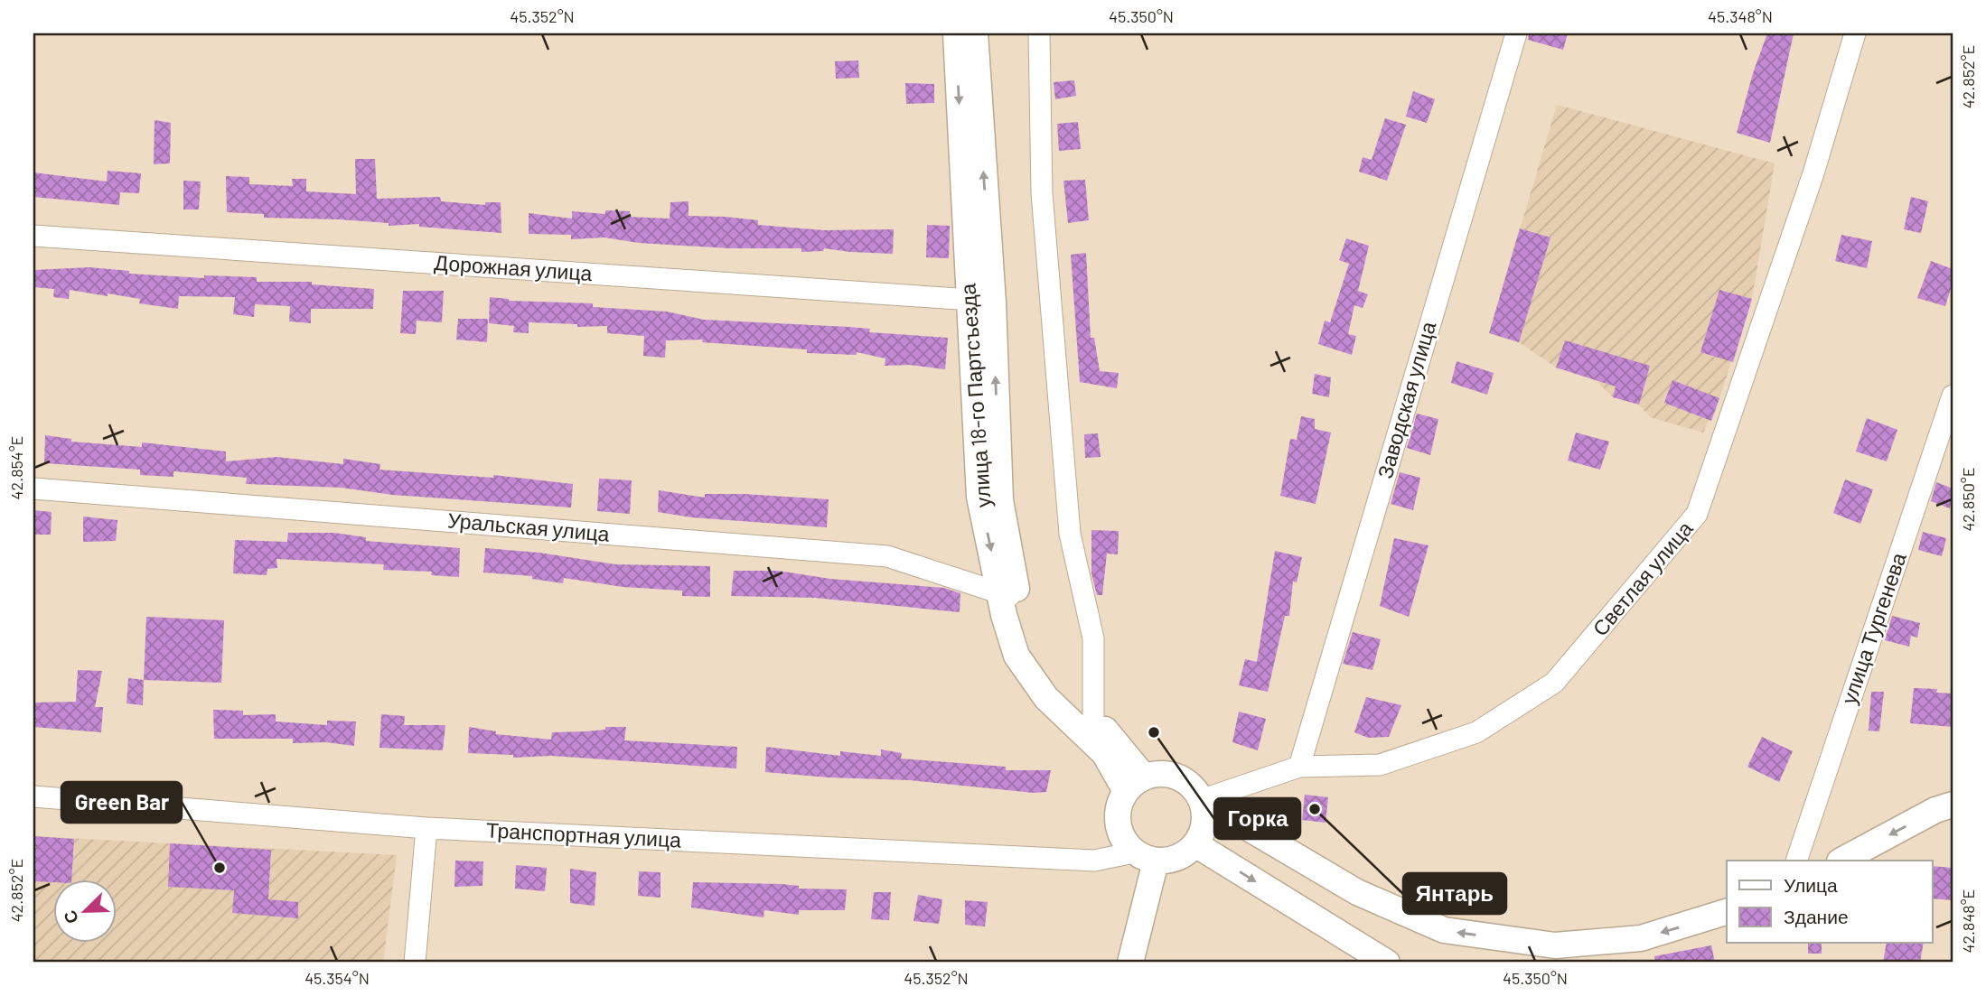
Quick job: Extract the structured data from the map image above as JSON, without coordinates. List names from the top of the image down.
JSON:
{
  "streets": {
    "main road": ["улица 18-го Партсъезда"],
    "street": [
      "Дорожная улица",
      "Заводская улица",
      "Уральская улица",
      "Светлая улица",
      "улица Тургенева",
      "Транспортная улица"
    ]
  },
  "crossings": [
    ["Дорожная улица", "улица 18-го Партсъезда"],
    ["улица 18-го Партсъезда", "Уральская улица"],
    ["улица 18-го Партсъезда", "Светлая улица"],
    ["улица 18-го Партсъезда", "Транспортная улица"],
    ["Заводская улица", "Светлая улица"],
    ["Светлая улица", "Транспортная улица"]
  ],
  "places": ["Горка", "Янтарь", "Green Bar"],
  "legend": ["Улица", "Здание"],
  "north": "bottom left",
  "coordinates": [
    "45.352°N",
    "45.350°N",
    "45.348°N",
    "42.852°E",
    "42.854°E",
    "42.850°E",
    "42.848°E",
    "45.354°N"
  ]
}
